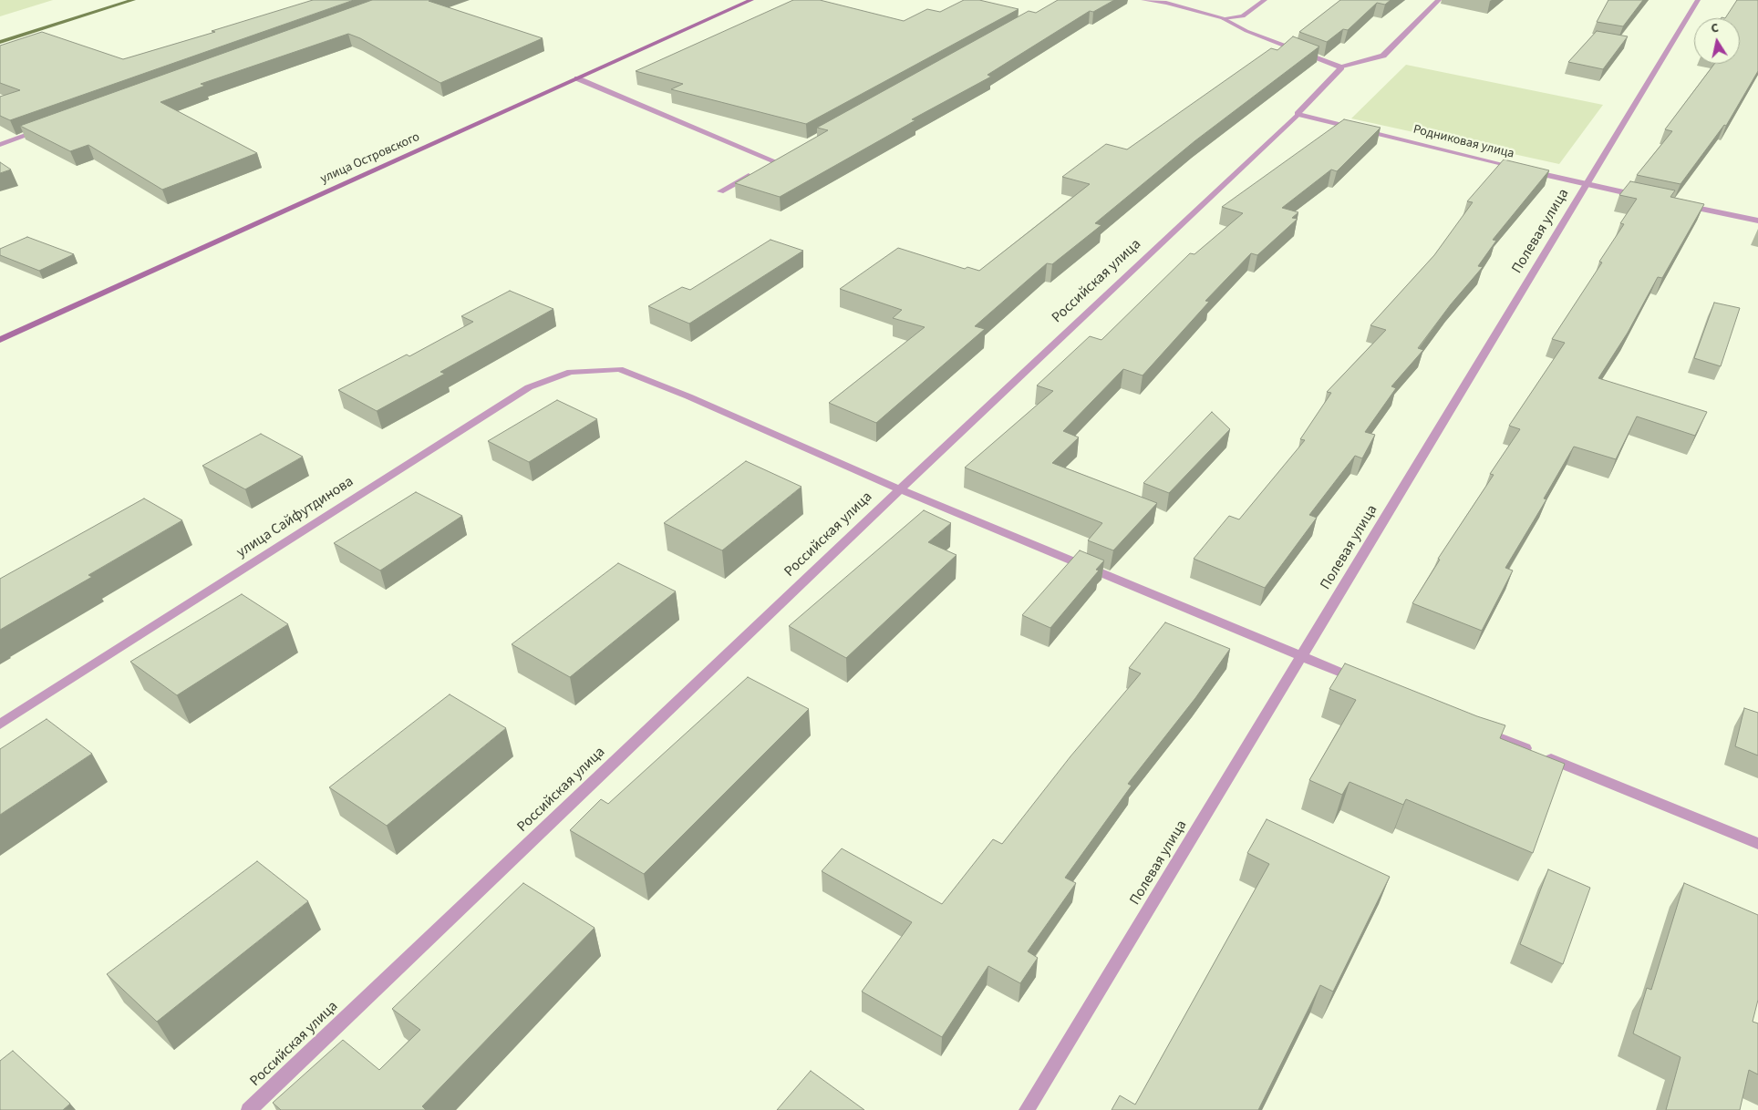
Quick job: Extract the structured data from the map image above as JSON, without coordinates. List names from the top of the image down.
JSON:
{
  "streets": {
    "main road": ["улица Островского"],
    "street": [
      "Родниковая улица",
      "Полевая улица",
      "Российская улица",
      "улица Сайфутдинова"
    ]
  },
  "crossings": [
    ["Родниковая улица", "Полевая улица"],
    ["Родниковая улица", "Российская улица"],
    ["Российская улица", "улица Сайфутдинова"]
  ],
  "north": "top"
}
